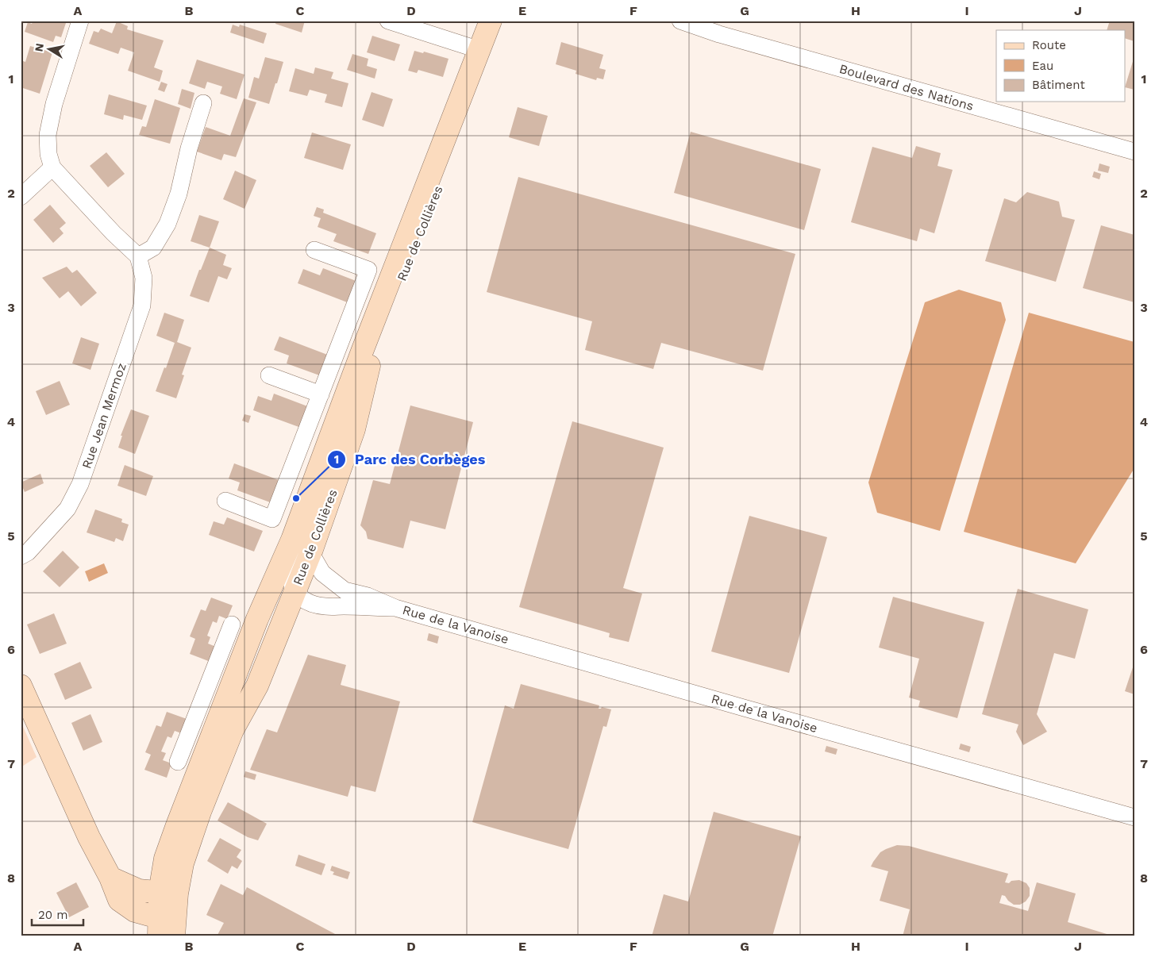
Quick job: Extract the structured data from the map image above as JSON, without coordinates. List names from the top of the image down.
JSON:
{
  "streets": {
    "main road": ["Rue de Collières"],
    "street": ["Boulevard des Nations", "Rue Jean Mermoz", "Rue de la Vanoise"]
  },
  "crossings": [
    ["Rue de Collières", "Rue de la Vanoise"]
  ],
  "places": ["Parc des Corbèges"],
  "legend": ["Route", "Eau", "Bâtiment"],
  "scale_bar": "20 m",
  "north": "left",
  "grid": {
    "columns": [
      "A",
      "B",
      "C",
      "D",
      "E",
      "F",
      "G",
      "H",
      "I",
      "J"
    ],
    "rows": [
      "1",
      "2",
      "3",
      "4",
      "5",
      "6",
      "7",
      "8"
    ]
  }
}
